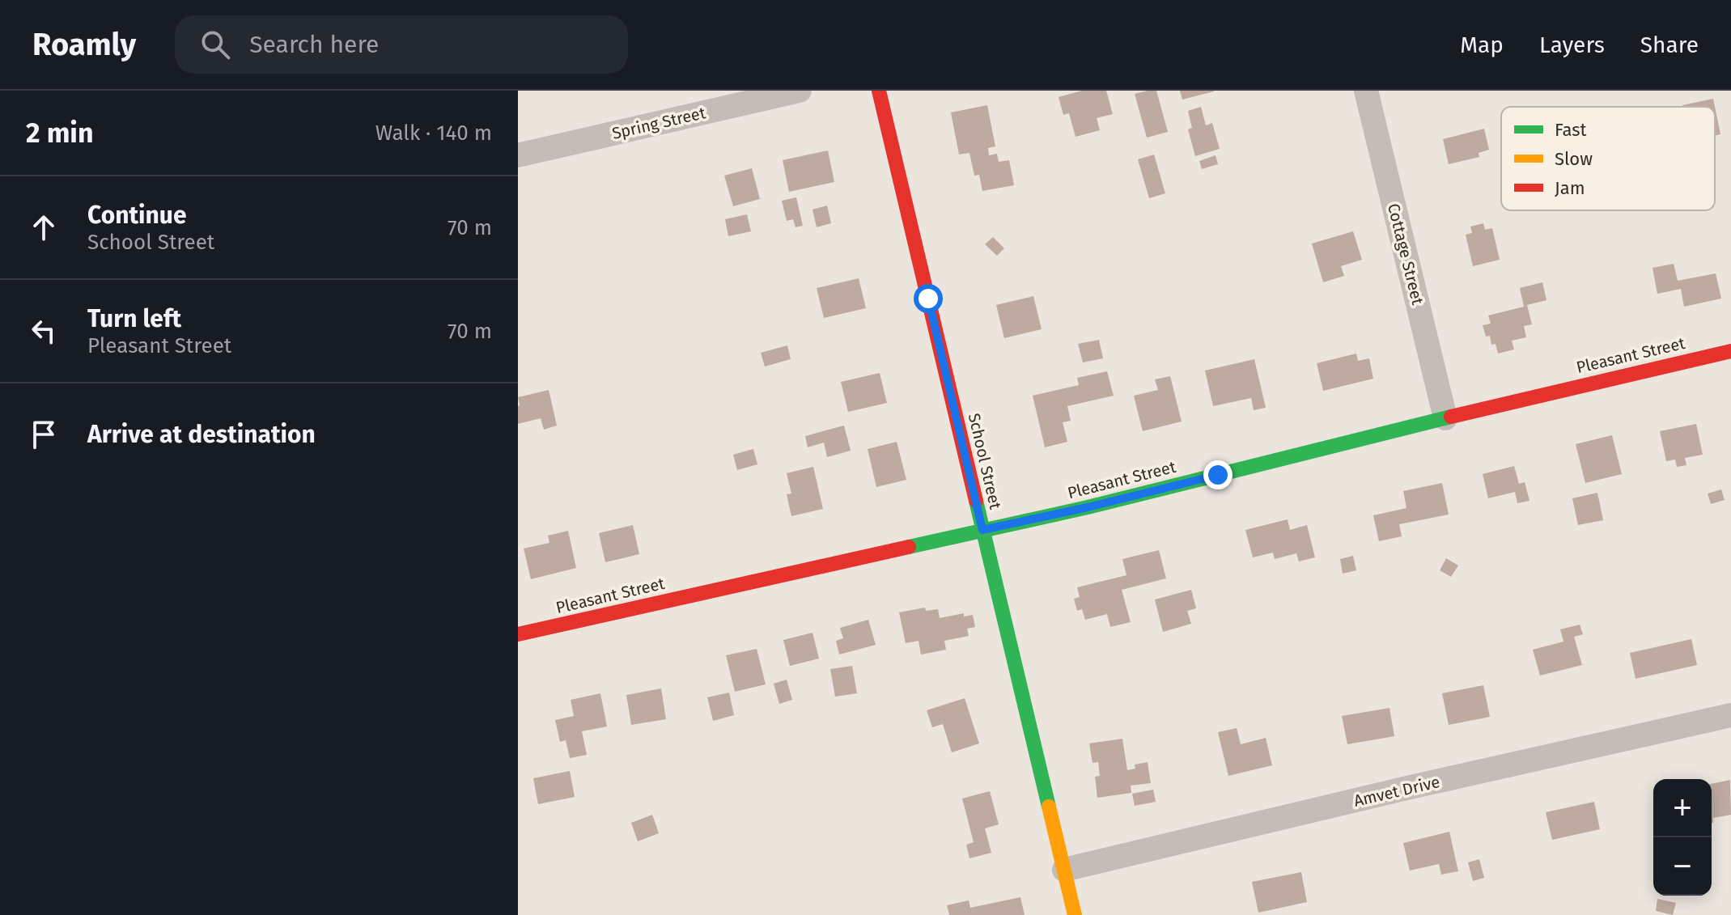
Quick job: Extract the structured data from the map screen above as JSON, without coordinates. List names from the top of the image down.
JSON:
{
  "streets": {
    "street": [
      "Spring Street",
      "Cottage Street",
      "Pleasant Street",
      "School Street",
      "Amvet Drive"
    ]
  },
  "crossings": [
    ["Cottage Street", "Pleasant Street"],
    ["Pleasant Street", "School Street"],
    ["School Street", "Amvet Drive"]
  ],
  "legend": ["Fast", "Slow", "Jam"],
  "page": {
    "header": "Roamly",
    "search": "Search here",
    "nav": ["Map", "Layers", "Share"],
    "heading": ["2 min", "Walk · 140 m"],
    "list": [
      ["Continue", "School Street", "70 m"],
      ["Turn left", "Pleasant Street", "70 m"],
      "Arrive at destination"
    ],
    "map_buttons": ["+", "−"]
  }
}
